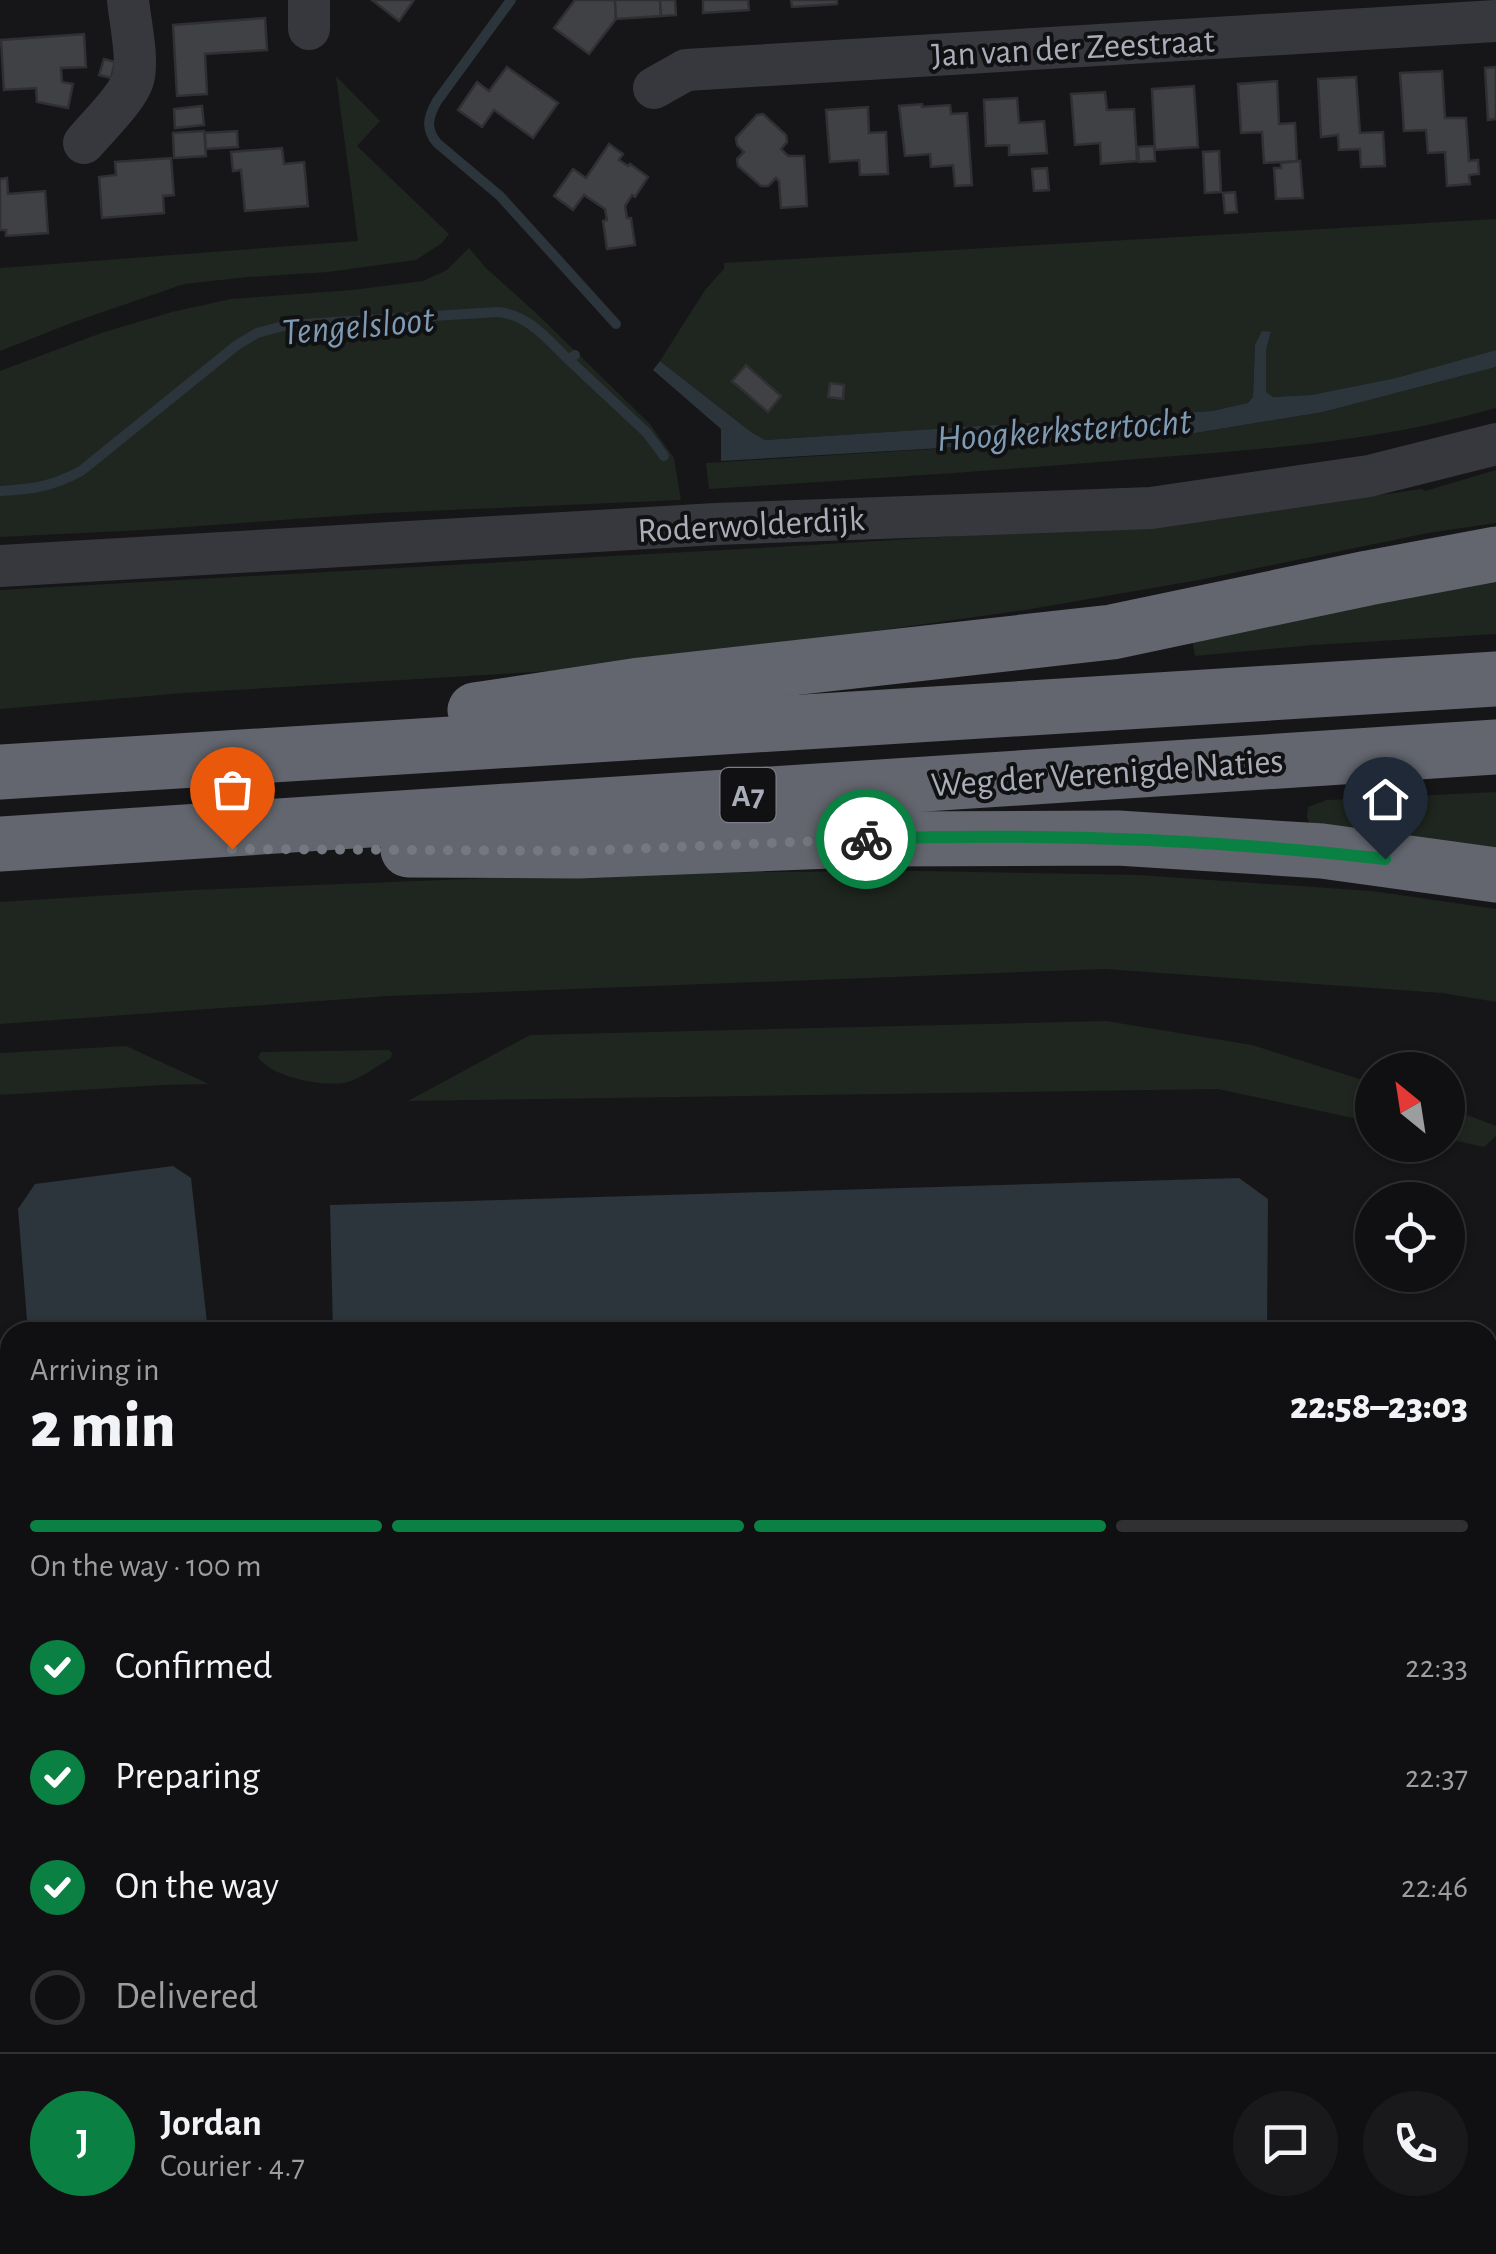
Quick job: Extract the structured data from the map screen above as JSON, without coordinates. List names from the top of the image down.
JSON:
{
  "streets": {
    "highway": ["Weg der Verenigde Naties", "A7"],
    "street": ["Jan van der Zeestraat", "Roderwolderdijk"]
  },
  "crossings": [
    ["Weg der Verenigde Naties", "A7"]
  ],
  "water": ["Tengelsloot", "Hoogkerkstertocht"],
  "north": "top left",
  "page": {
    "heading": ["2 min", "Arriving in", "22:58–23:03"],
    "panel": ["Jordan", "Courier · 4.7"],
    "bar": "On the way · 100 m",
    "list": [
      ["Confirmed", "22:33"],
      ["Preparing", "22:37"],
      ["On the way", "22:46"],
      "Delivered"
    ],
    "round": "J"
  }
}
